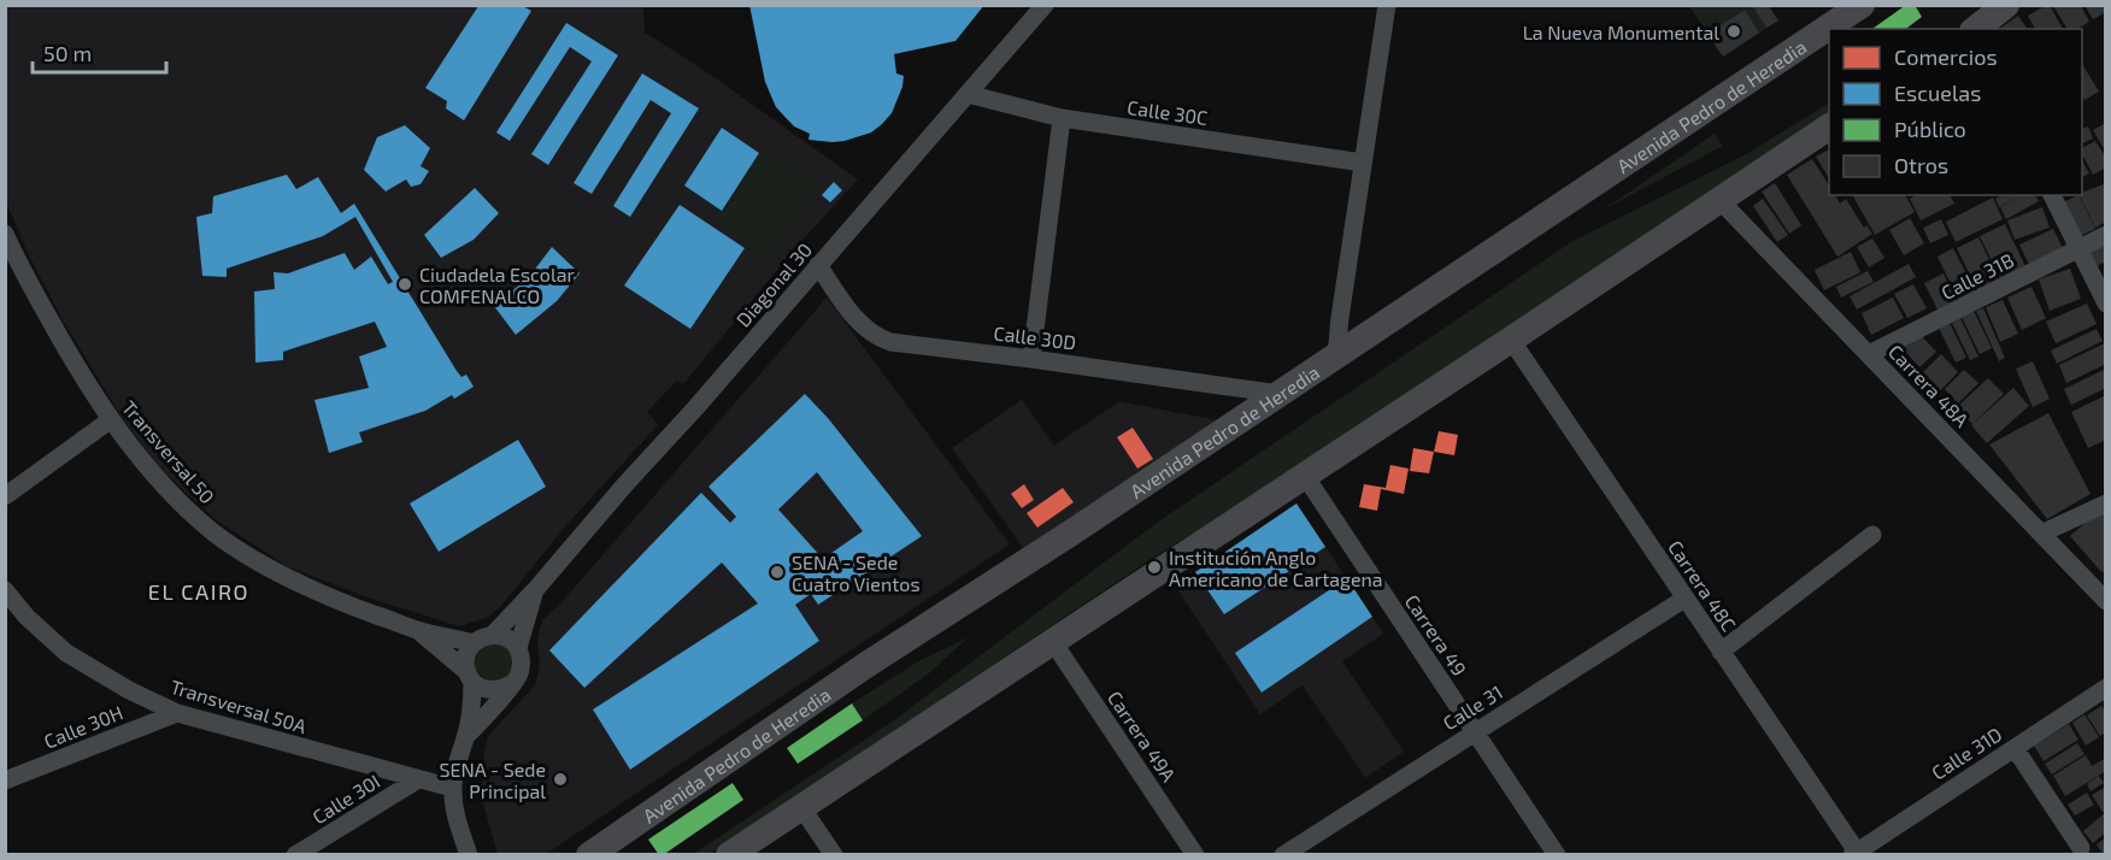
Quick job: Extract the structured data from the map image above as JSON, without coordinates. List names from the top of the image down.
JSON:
{
  "streets": {
    "highway": ["Avenida Pedro de Heredia"],
    "street": [
      "Calle 30C",
      "Calle 31B",
      "Diagonal 30",
      "Calle 30D",
      "Carrera 48A",
      "Transversal 50",
      "Carrera 48C",
      "Carrera 49",
      "Transversal 50A",
      "Calle 31",
      "Calle 30H",
      "Carrera 49A",
      "Calle 31D",
      "Calle 30I"
    ]
  },
  "crossings": [
    ["Avenida Pedro de Heredia", "Calle 30D"],
    ["Calle 30C", "Diagonal 30"],
    ["Calle 31B", "Carrera 48A"],
    ["Diagonal 30", "Calle 30D"],
    ["Diagonal 30", "Transversal 50"],
    ["Carrera 48C", "Calle 31"],
    ["Carrera 48C", "Calle 31D"],
    ["Carrera 49", "Calle 31"],
    ["Transversal 50A", "Calle 30H"],
    ["Transversal 50A", "Calle 30I"]
  ],
  "districts": ["EL CAIRO"],
  "places": [
    "La Nueva Monumental",
    "Ciudadela Escolar COMFENALCO",
    "Institución Anglo Americano de Cartagena",
    "SENA - Sede Cuatro Vientos",
    "SENA - Sede Principal"
  ],
  "legend": [
    "Comercios",
    "Escuelas",
    "Público",
    "Otros"
  ],
  "scale_bar": "50 m"
}
